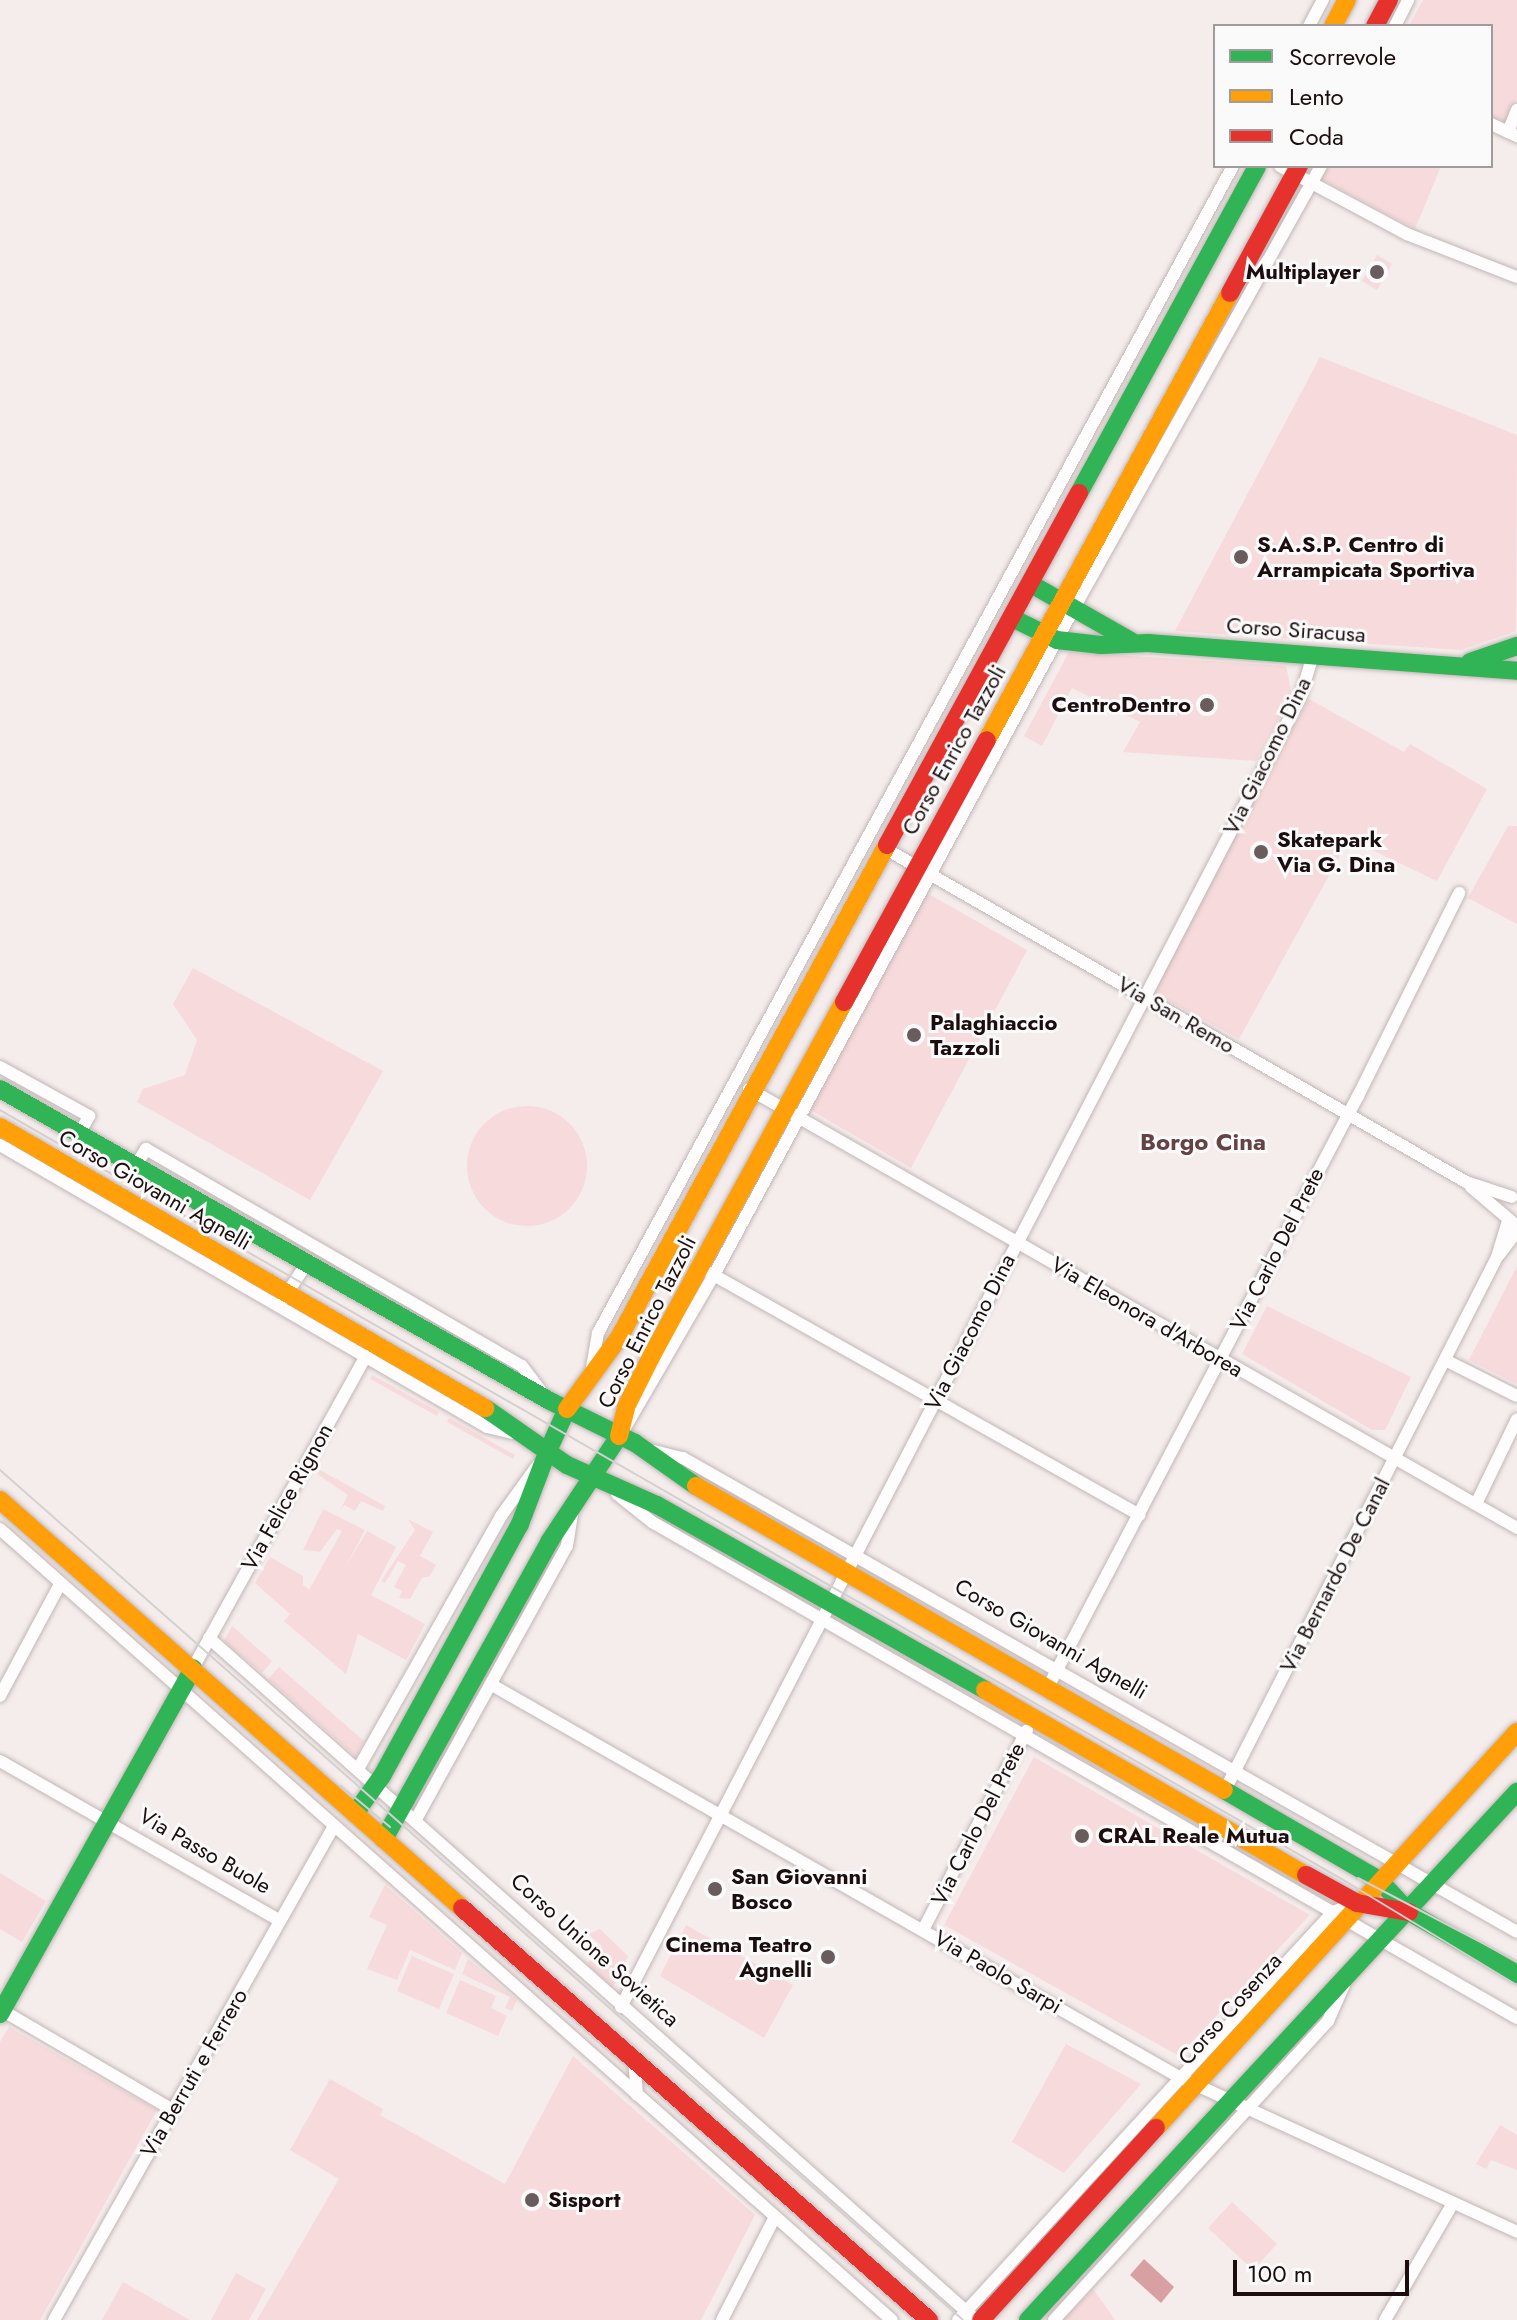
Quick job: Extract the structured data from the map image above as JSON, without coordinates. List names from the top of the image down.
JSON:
{
  "streets": {
    "main road": [
      "Corso Siracusa",
      "Corso Enrico Tazzoli",
      "Corso Giovanni Agnelli",
      "Via Passo Buole",
      "Corso Cosenza"
    ],
    "street": [
      "Via Giacomo Dina",
      "Via San Remo",
      "Via Carlo Del Prete",
      "Via Eleonora d'Arborea",
      "Via Felice Rignon",
      "Via Bernardo De Canal",
      "Corso Unione Sovietica",
      "Via Paolo Sarpi",
      "Via Berruti e Ferrero"
    ]
  },
  "crossings": [
    ["Corso Siracusa", "Corso Enrico Tazzoli"],
    ["Corso Siracusa", "Via Giacomo Dina"],
    ["Corso Enrico Tazzoli", "Via San Remo"],
    ["Corso Enrico Tazzoli", "Corso Giovanni Agnelli"],
    ["Corso Enrico Tazzoli", "Via Eleonora d'Arborea"],
    ["Via Giacomo Dina", "Via San Remo"],
    ["Via Giacomo Dina", "Corso Giovanni Agnelli"],
    ["Via Giacomo Dina", "Via Eleonora d'Arborea"],
    ["Via Giacomo Dina", "Corso Unione Sovietica"],
    ["Via Giacomo Dina", "Via Paolo Sarpi"],
    ["Via San Remo", "Via Carlo Del Prete"],
    ["Via San Remo", "Via Bernardo De Canal"],
    ["Corso Giovanni Agnelli", "Via Carlo Del Prete"],
    ["Corso Giovanni Agnelli", "Via Felice Rignon"],
    ["Corso Giovanni Agnelli", "Via Bernardo De Canal"],
    ["Corso Giovanni Agnelli", "Corso Cosenza"],
    ["Via Carlo Del Prete", "Via Eleonora d'Arborea"],
    ["Via Carlo Del Prete", "Via Paolo Sarpi"],
    ["Via Eleonora d'Arborea", "Via Bernardo De Canal"],
    ["Via Felice Rignon", "Corso Unione Sovietica"],
    ["Via Passo Buole", "Via Berruti e Ferrero"],
    ["Corso Unione Sovietica", "Corso Cosenza"],
    ["Via Paolo Sarpi", "Corso Cosenza"]
  ],
  "districts": ["Borgo Cina"],
  "places": [
    "Multiplayer",
    "S.A.S.P. Centro di Arrampicata Sportiva",
    "CentroDentro",
    "Skatepark Via G. Dina",
    "Palaghiaccio Tazzoli",
    "CRAL Reale Mutua",
    "San Giovanni Bosco",
    "Cinema Teatro Agnelli",
    "Sisport"
  ],
  "legend": ["Scorrevole", "Lento", "Coda"],
  "scale_bar": "100 m"
}
